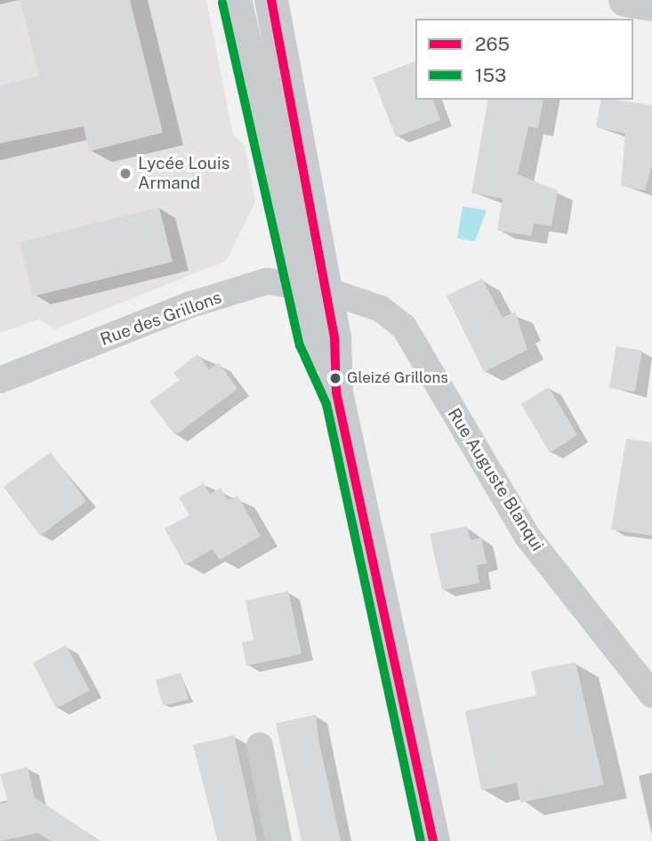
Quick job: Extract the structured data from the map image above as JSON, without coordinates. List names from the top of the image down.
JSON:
{
  "streets": {
    "street": ["Rue des Grillons", "Rue Auguste Blanqui"]
  },
  "crossings": [
    ["Rue des Grillons", "Rue Auguste Blanqui"]
  ],
  "places": ["Lycée Louis Armand", "Gleizé Grillons"],
  "lines": ["transit line 265", "transit line 153"],
  "legend": ["265", "153"]
}
